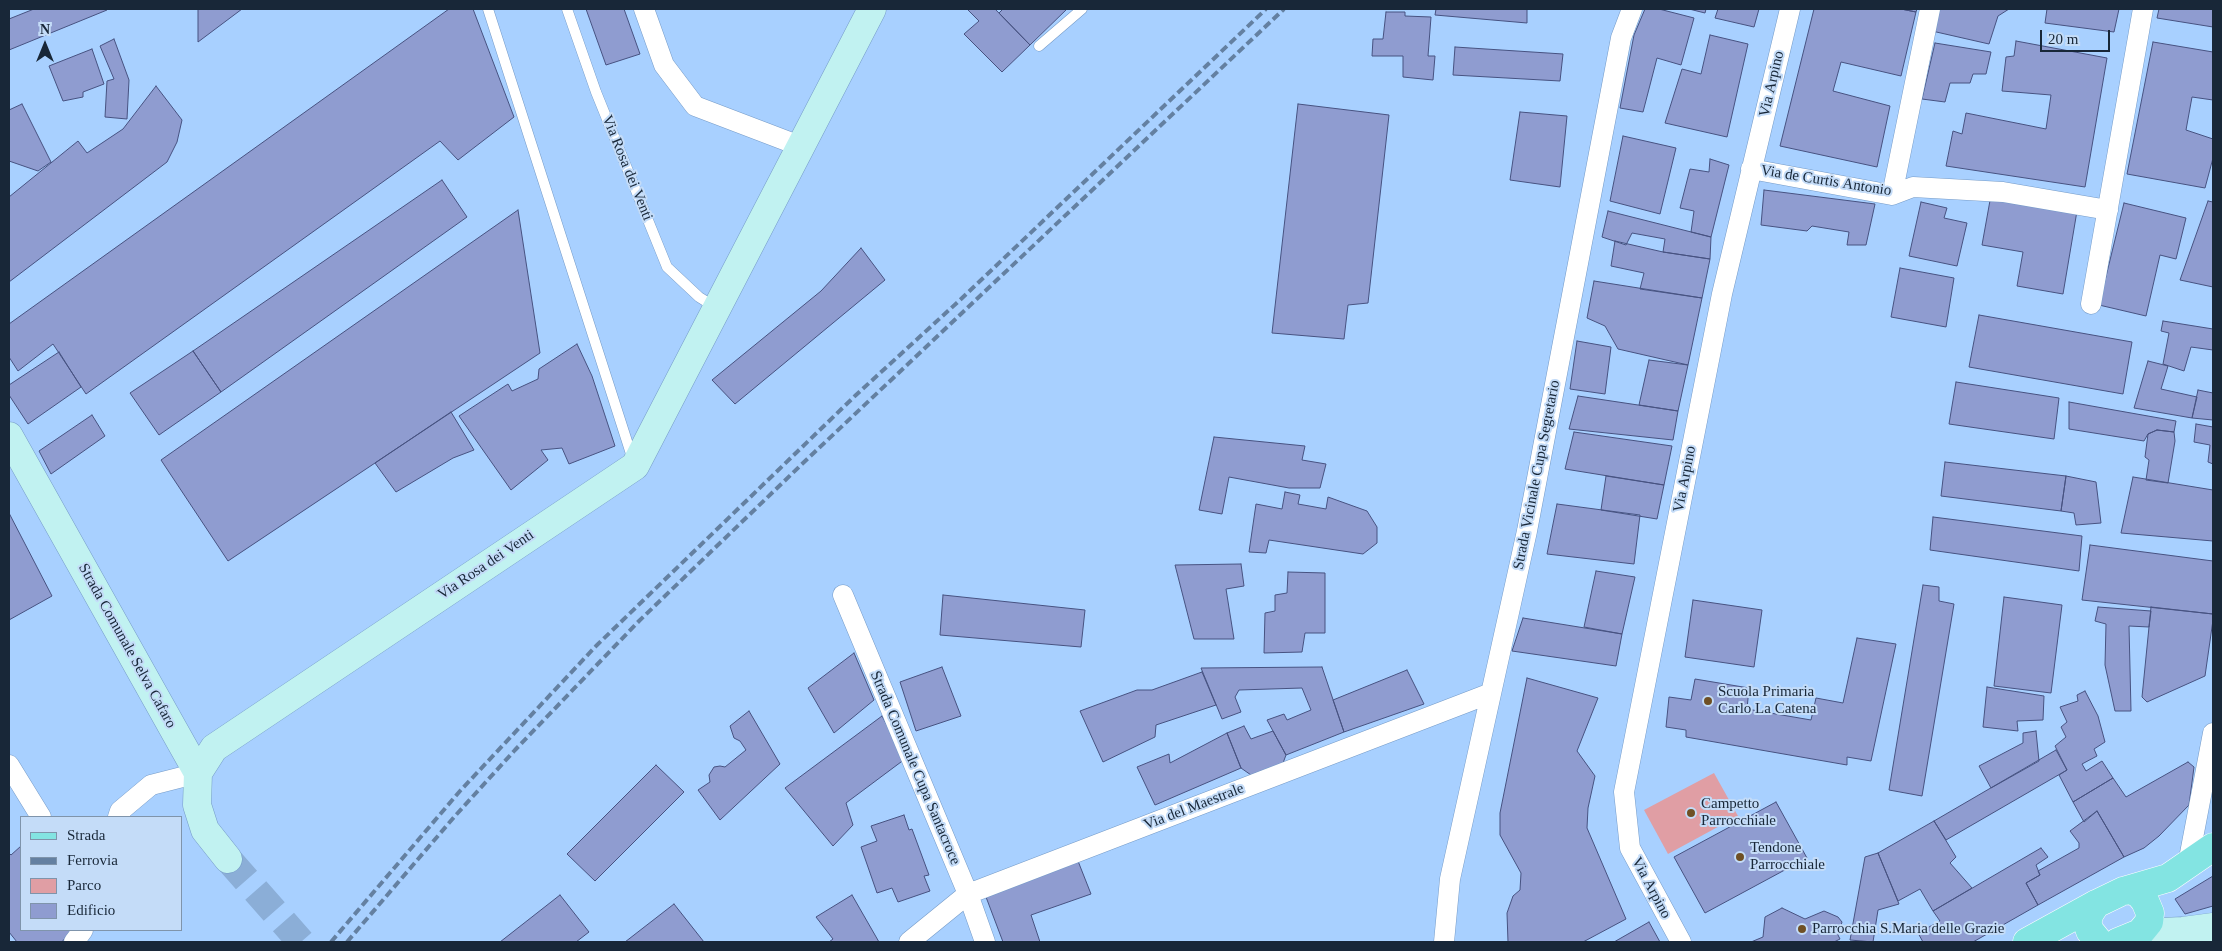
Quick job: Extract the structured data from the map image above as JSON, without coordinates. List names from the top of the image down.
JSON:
{
  "streets": {
    "street": [
      "Via Arpino",
      "Via Rosa dei Venti",
      "Via de Curtis Antonio",
      "Strada Vicinale Cupa Segretario",
      "Strada Comunale Selva Cafaro",
      "Strada Comunale Cupa Santacroce",
      "Via del Maestrale"
    ]
  },
  "crossings": [
    ["Via Arpino", "Via de Curtis Antonio"],
    ["Via Rosa dei Venti", "Strada Comunale Selva Cafaro"],
    ["Strada Vicinale Cupa Segretario", "Via del Maestrale"],
    ["Strada Comunale Cupa Santacroce", "Via del Maestrale"]
  ],
  "places": [
    "Scuola Primaria Carlo La Catena",
    "Campetto Parrocchiale",
    "Tendone Parrocchiale",
    "Parrocchia S.Maria delle Grazie"
  ],
  "legend": [
    "Strada",
    "Ferrovia",
    "Parco",
    "Edificio"
  ],
  "scale_bar": "20 m",
  "north": "top"
}
